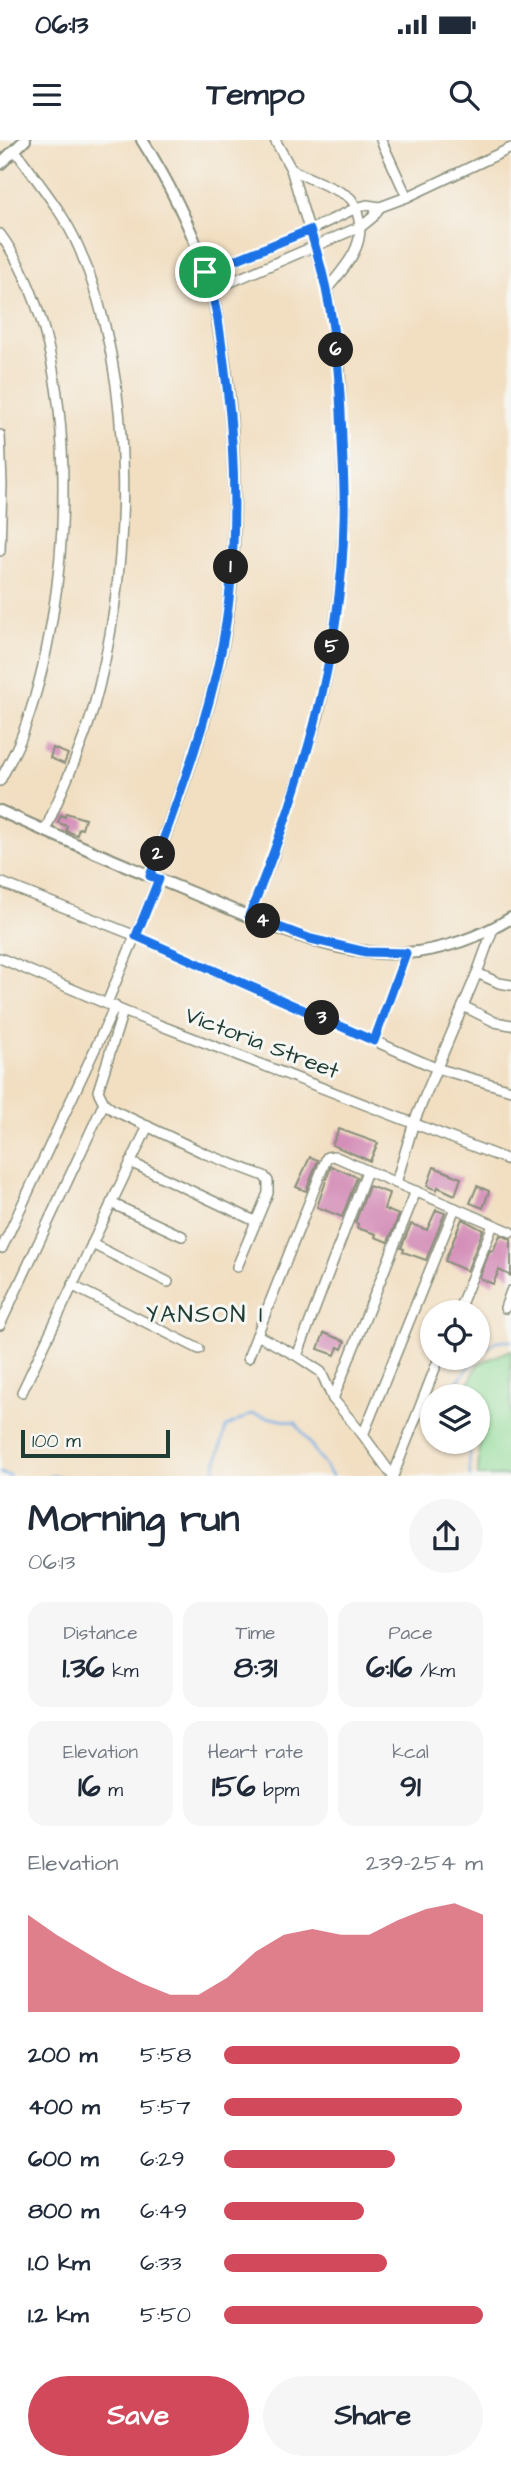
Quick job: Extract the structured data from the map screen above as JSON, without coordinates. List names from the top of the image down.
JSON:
{
  "streets": {
    "street": ["Victoria Street"]
  },
  "districts": ["YANSON I"],
  "scale_bar": "100 m",
  "page": {
    "status": "06:13",
    "header": "Tempo",
    "pins": [
      "6",
      "1",
      "5",
      "2",
      "4",
      "3"
    ],
    "scale": "100 m",
    "heading": ["Morning run", "06:13"],
    "stats": [
      ["Distance", "1.36 km"],
      ["Time", "8:31"],
      ["Pace", "6:16 /km"],
      ["Elevation", "16 m"],
      ["Heart rate", "156 bpm"],
      ["kcal", "91"]
    ],
    "chart": ["Elevation", "239–254 m"],
    "list": [
      {
        "name": "200 m",
        "note": "5:58"
      },
      {
        "name": "400 m",
        "note": "5:57"
      },
      {
        "name": "600 m",
        "note": "6:29"
      },
      {
        "name": "800 m",
        "note": "6:49"
      },
      {
        "name": "1.0 km",
        "note": "6:33"
      },
      {
        "name": "1.2 km",
        "note": "5:50"
      }
    ],
    "buttons": ["Save", "Share"]
  }
}
